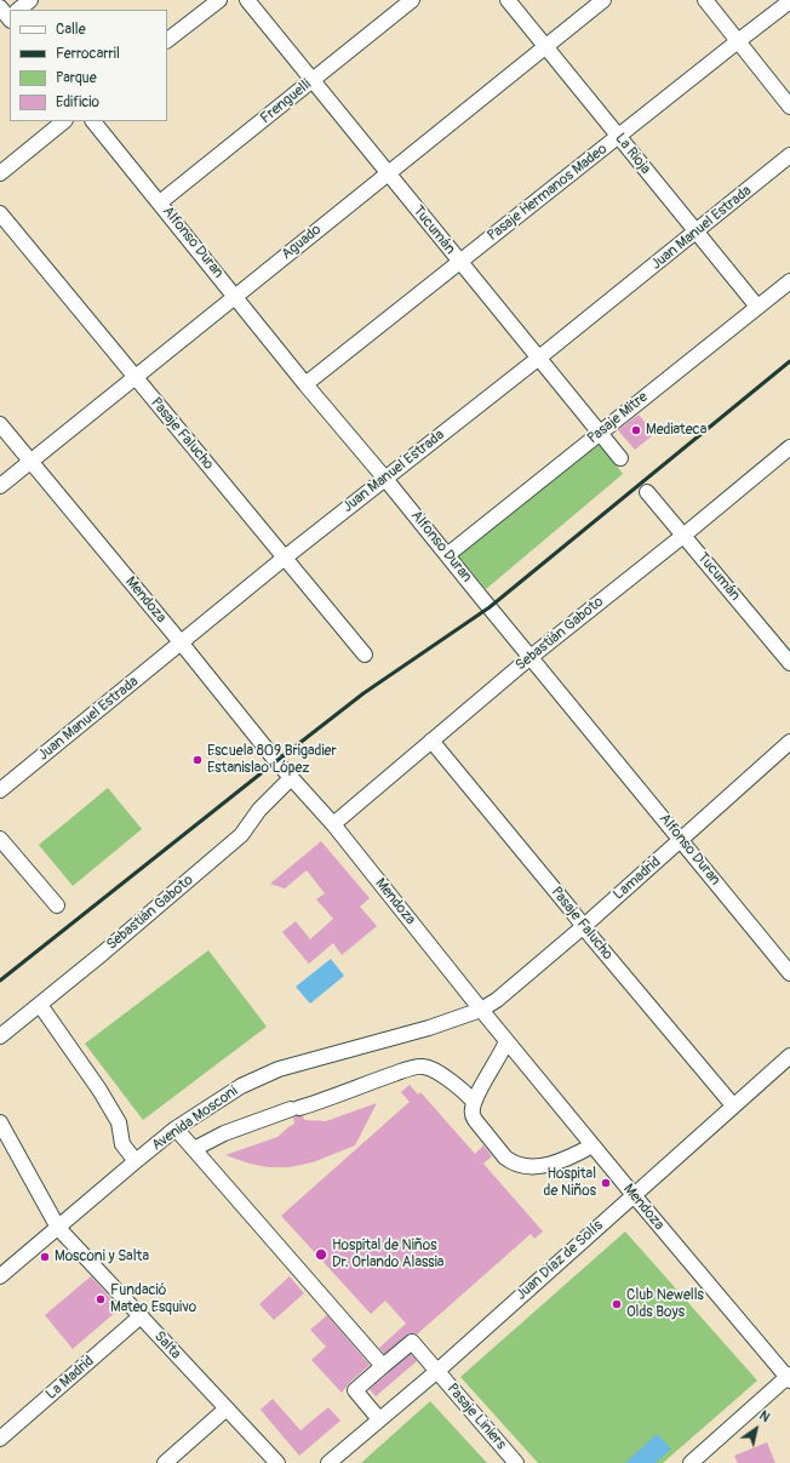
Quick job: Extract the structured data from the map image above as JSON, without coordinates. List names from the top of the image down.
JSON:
{
  "streets": {
    "street": [
      "Frenguelli",
      "La Rioja",
      "Pasaje Hermanos Madeo",
      "Juan Manuel Estrada",
      "Tucumán",
      "Alfonso Duran",
      "Aguado",
      "Pasaje Mitre",
      "Pasaje Falucho",
      "Mendoza",
      "Sebastián Gaboto",
      "Lamadrid",
      "Avenida Mosconi",
      "Juan Díaz de Solís",
      "Salta",
      "La Madrid",
      "Pasaje Liniers"
    ]
  },
  "crossings": [
    ["Frenguelli", "Tucumán"],
    ["Frenguelli", "Alfonso Duran"],
    ["La Rioja", "Pasaje Hermanos Madeo"],
    ["La Rioja", "Juan Manuel Estrada"],
    ["La Rioja", "Aguado"],
    ["La Rioja", "Pasaje Mitre"],
    ["Pasaje Hermanos Madeo", "Tucumán"],
    ["Pasaje Hermanos Madeo", "Alfonso Duran"],
    ["Juan Manuel Estrada", "Tucumán"],
    ["Juan Manuel Estrada", "Alfonso Duran"],
    ["Juan Manuel Estrada", "Pasaje Falucho"],
    ["Juan Manuel Estrada", "Mendoza"],
    ["Tucumán", "Aguado"],
    ["Tucumán", "Pasaje Mitre"],
    ["Tucumán", "Sebastián Gaboto"],
    ["Alfonso Duran", "Aguado"],
    ["Alfonso Duran", "Pasaje Mitre"],
    ["Alfonso Duran", "Sebastián Gaboto"],
    ["Alfonso Duran", "Lamadrid"],
    ["Aguado", "Pasaje Falucho"],
    ["Aguado", "Mendoza"],
    ["Pasaje Falucho", "Sebastián Gaboto"],
    ["Pasaje Falucho", "Lamadrid"],
    ["Pasaje Falucho", "Juan Díaz de Solís"],
    ["Mendoza", "Sebastián Gaboto"],
    ["Mendoza", "Lamadrid"],
    ["Mendoza", "Avenida Mosconi"],
    ["Mendoza", "Juan Díaz de Solís"],
    ["Lamadrid", "Avenida Mosconi"],
    ["Avenida Mosconi", "Salta"],
    ["Juan Díaz de Solís", "Pasaje Liniers"],
    ["Salta", "La Madrid"]
  ],
  "places": [
    "Mediateca",
    "Escuela 809 Brigadier Estanislao López",
    "Hospital de Niños",
    "Hospital de Niños Dr. Orlando Alassia",
    "Mosconi y Salta",
    "Fundació Mateo Esquivo",
    "Club Newells Olds Boys"
  ],
  "legend": [
    "Calle",
    "Ferrocarril",
    "Parque",
    "Edificio"
  ],
  "north": "top right"
}
